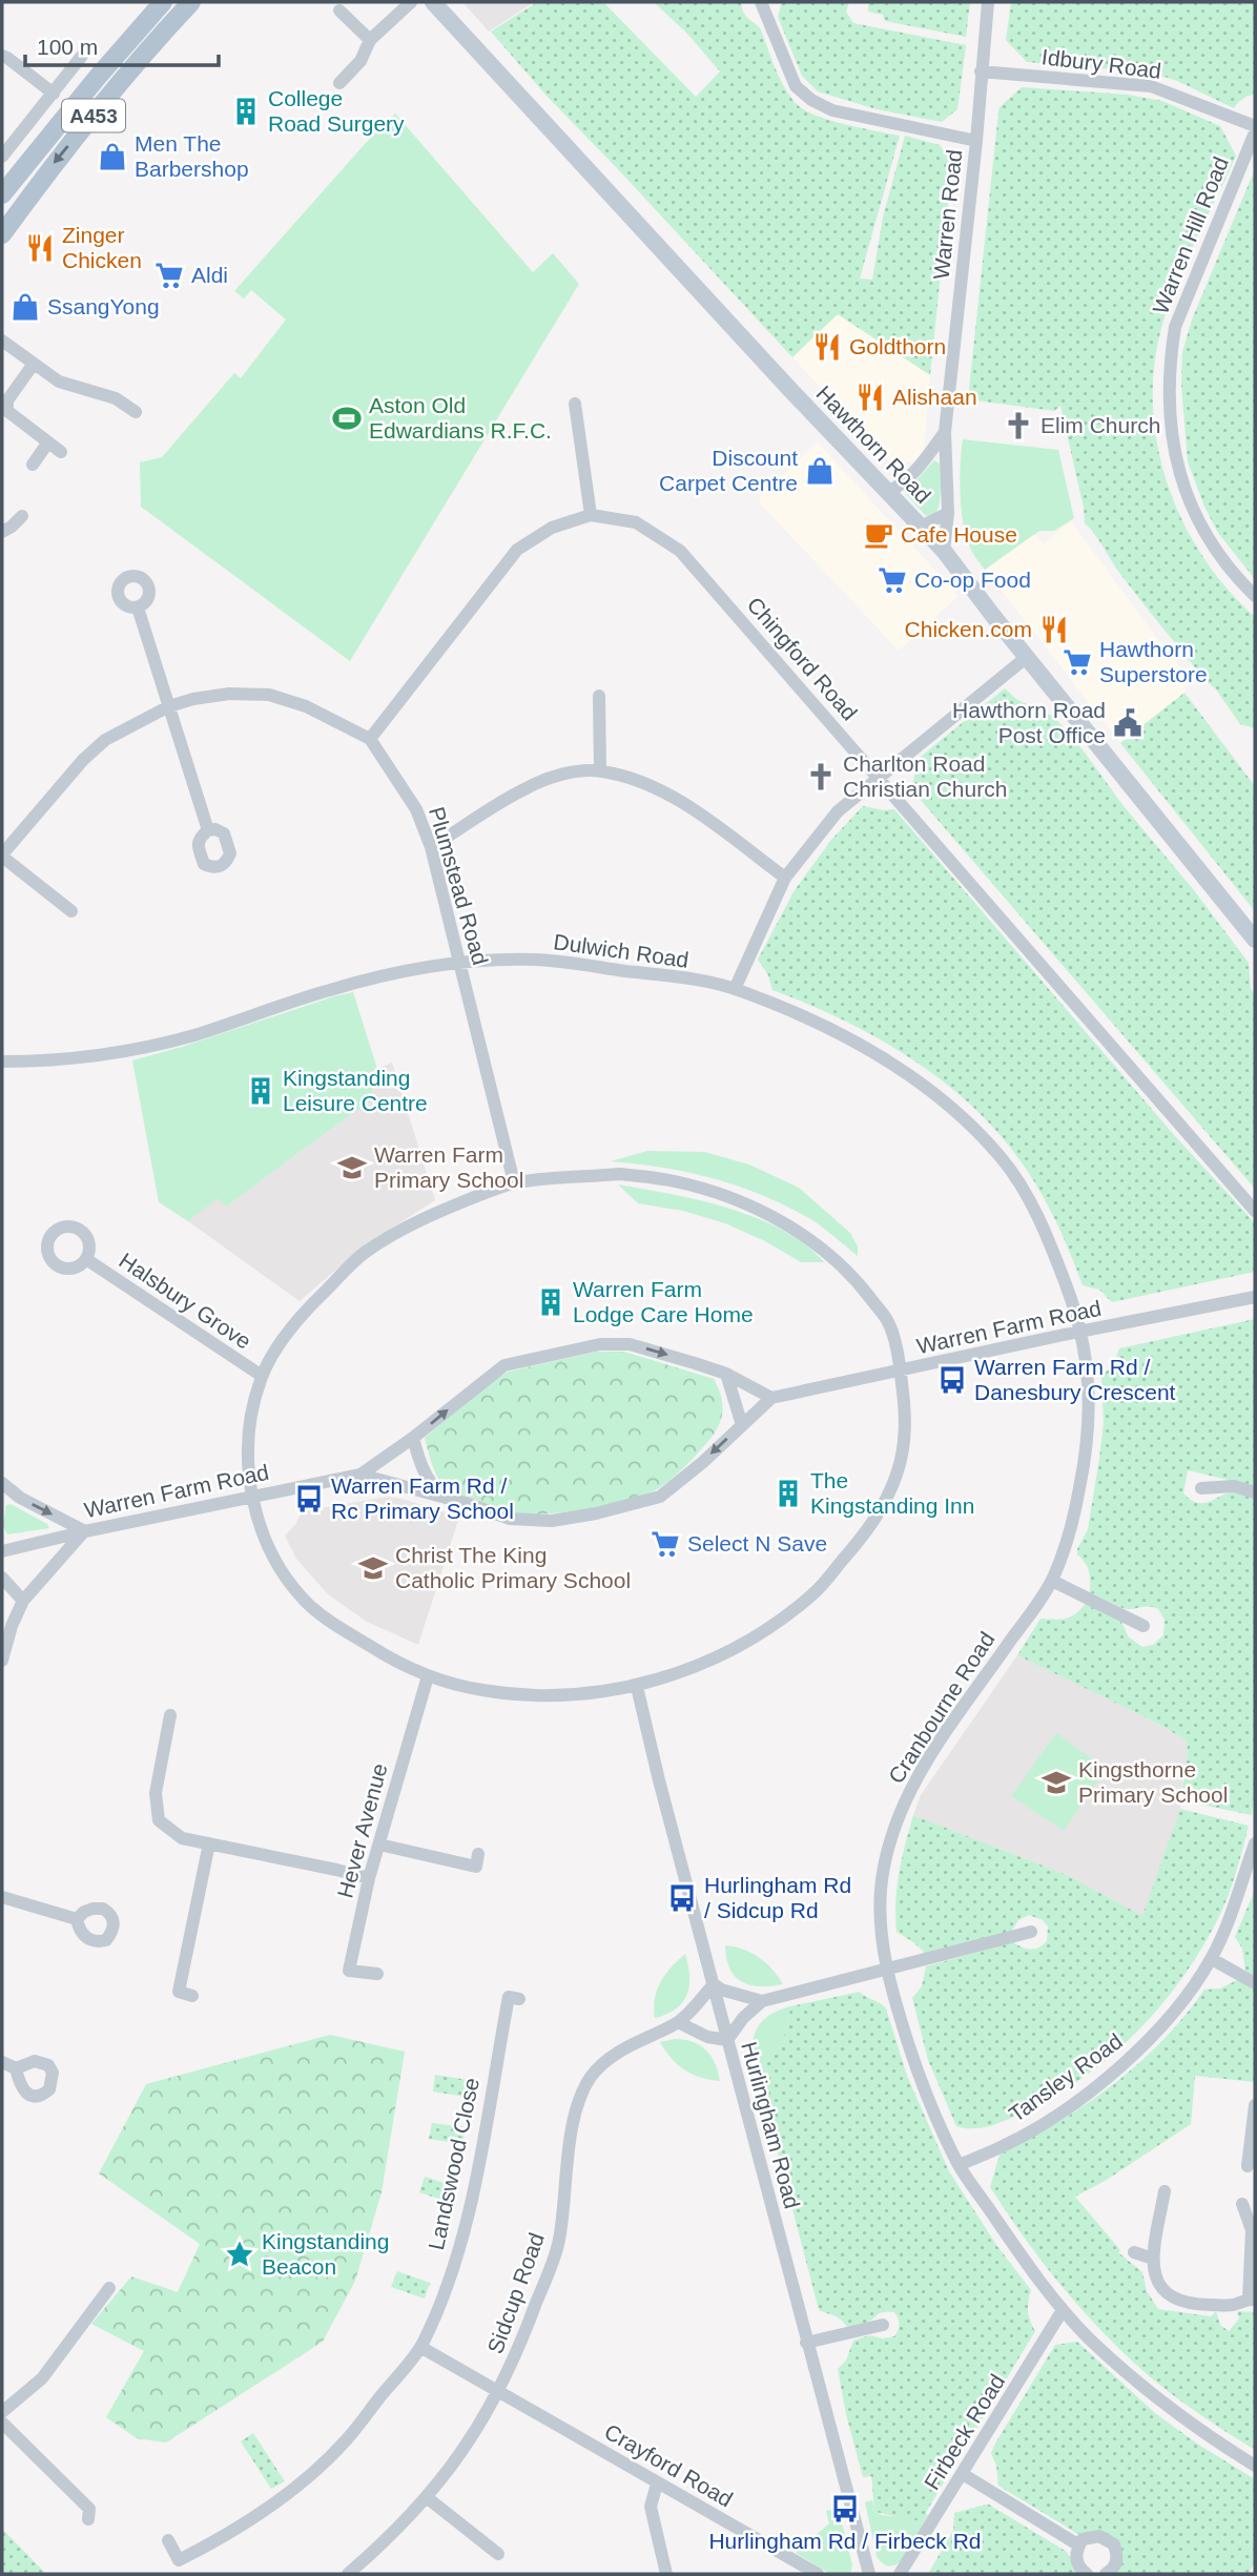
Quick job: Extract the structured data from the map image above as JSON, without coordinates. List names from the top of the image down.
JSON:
{
  "streets": {
    "main road": ["A453"],
    "street": [
      "Idbury Road",
      "Warren Road",
      "Warren Hill Road",
      "Hawthorn Road",
      "Chingford Road",
      "Plumstead Road",
      "Dulwich Road",
      "Halsbury Grove",
      "Warren Farm Road",
      "Cranbourne Road",
      "Hever Avenue",
      "Tansley Road",
      "Hurlingham Road",
      "Landswood Close",
      "Sidcup Road",
      "Firbeck Road",
      "Crayford Road"
    ]
  },
  "crossings": [
    ["Idbury Road", "Warren Road"],
    ["Warren Road", "Hawthorn Road"],
    ["Chingford Road", "Plumstead Road"],
    ["Plumstead Road", "Dulwich Road"],
    ["Dulwich Road", "Warren Farm Road"],
    ["Dulwich Road", "Cranbourne Road"],
    ["Warren Farm Road", "Cranbourne Road"],
    ["Cranbourne Road", "Tansley Road"],
    ["Cranbourne Road", "Firbeck Road"],
    ["Hurlingham Road", "Sidcup Road"],
    ["Sidcup Road", "Crayford Road"]
  ],
  "places": {
    "building": [
      "College Road Surgery",
      "Kingstanding Leisure Centre",
      "Warren Farm Lodge Care Home",
      "The Kingstanding Inn"
    ],
    "shop": ["Men The Barbershop", "SsangYong", "Discount Carpet Centre"],
    "restaurant": [
      "Zinger Chicken",
      "Goldthorn",
      "Alishaan",
      "Chicken.com"
    ],
    "supermarket": [
      "Aldi",
      "Co-op Food",
      "Hawthorn Superstore",
      "Select N Save"
    ],
    "sports": ["Aston Old Edwardians R.F.C."],
    "church": ["Elim Church", "Charlton Road Christian Church"],
    "cafe": ["Cafe House"],
    "public building": ["Hawthorn Road Post Office"],
    "school or university": ["Warren Farm Primary School", "Christ The King Catholic Primary School", "Kingsthorne Primary School"],
    "bus stop": [
      "Warren Farm Rd / Danesbury Crescent",
      "Warren Farm Rd / Rc Primary School",
      "Hurlingham Rd / Sidcup Rd",
      "Hurlingham Rd / Firbeck Rd"
    ],
    "place": ["Kingstanding Beacon"]
  },
  "scale_bar": "100 m"
}
